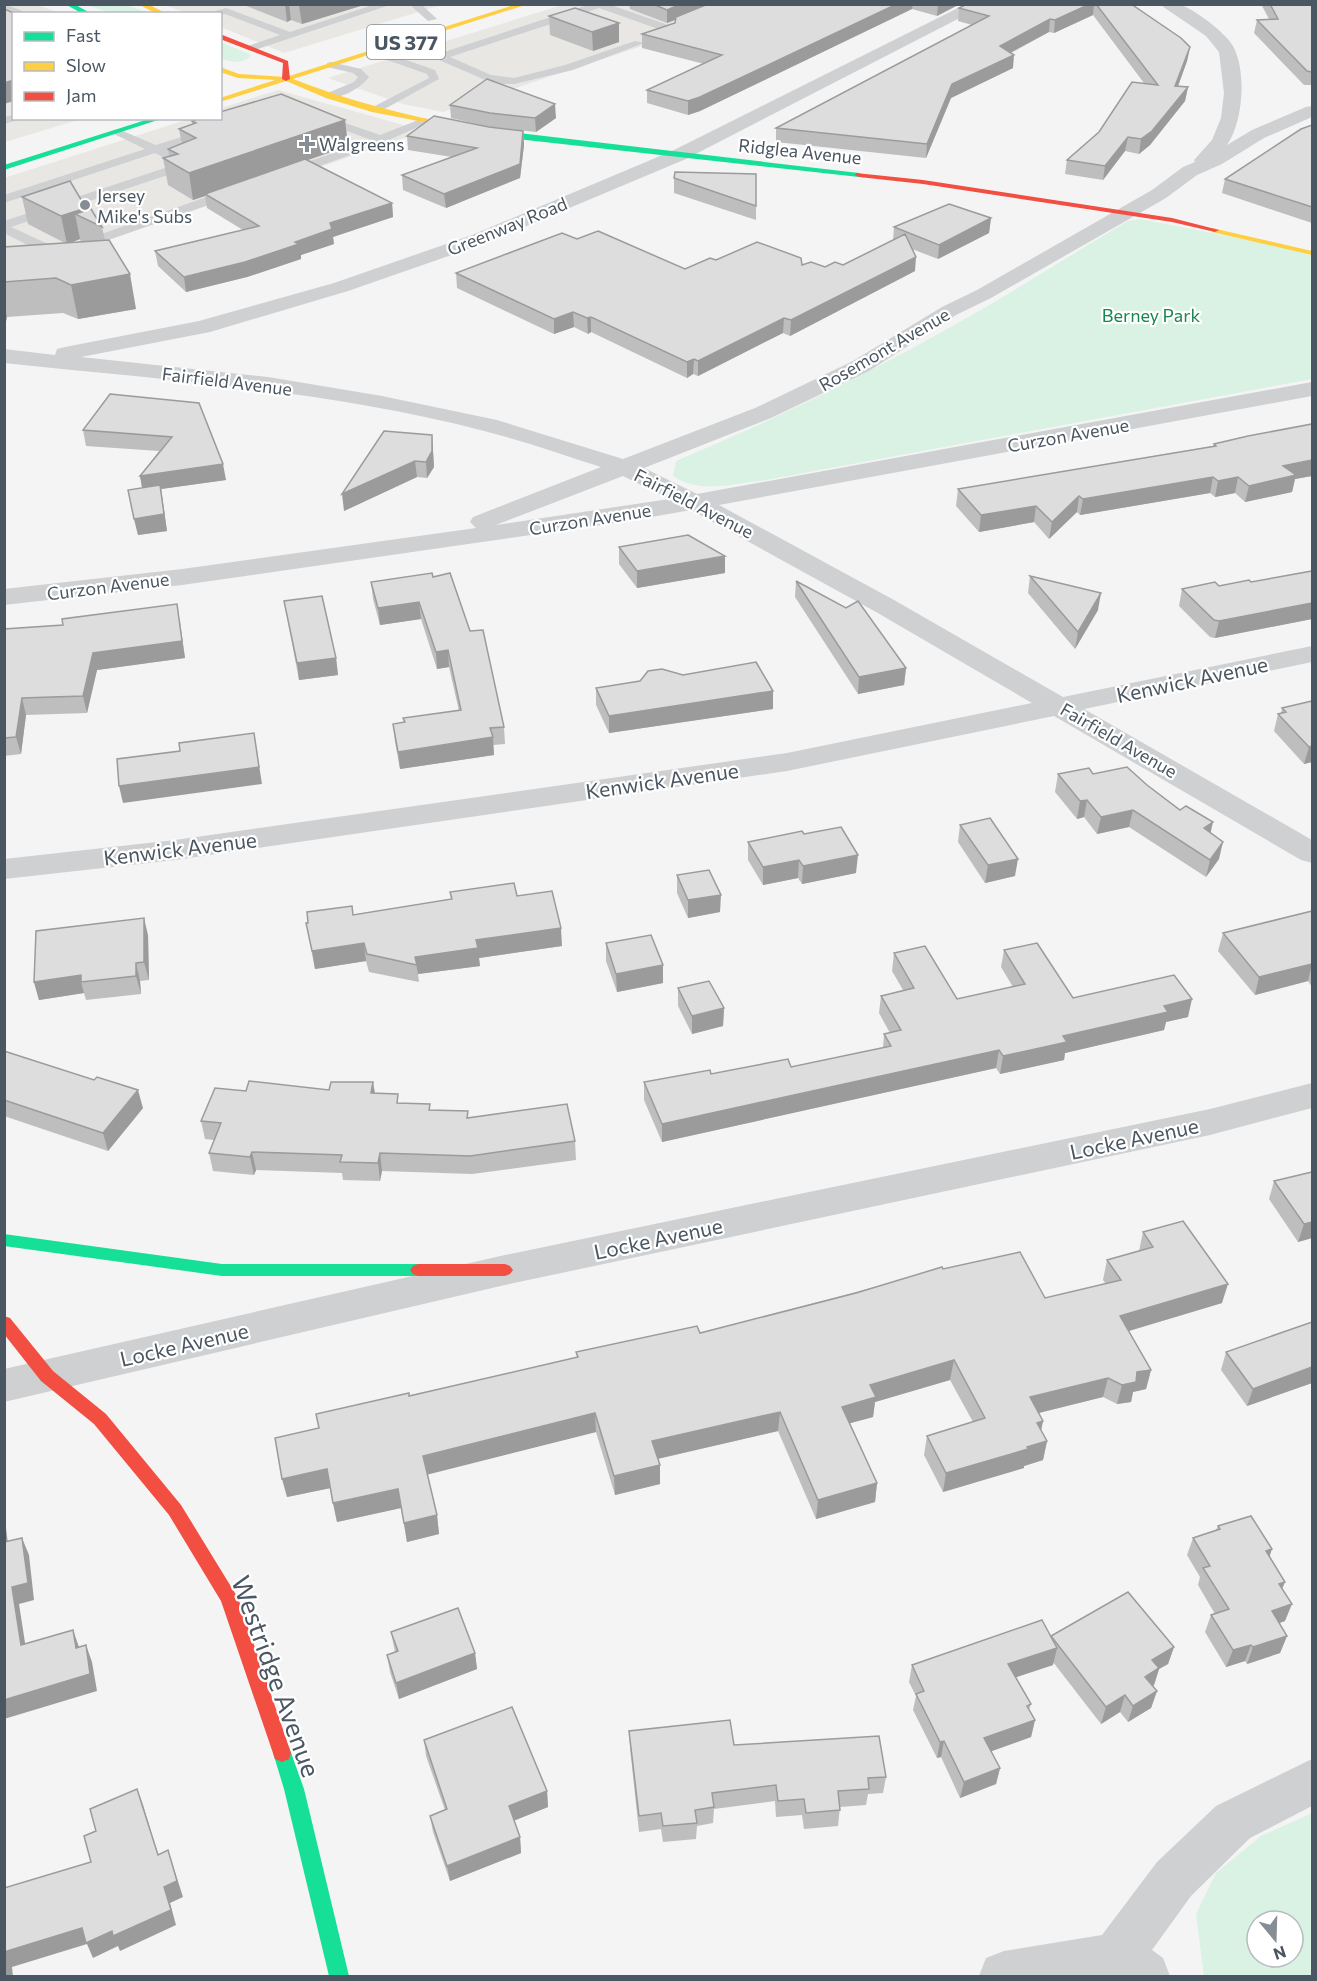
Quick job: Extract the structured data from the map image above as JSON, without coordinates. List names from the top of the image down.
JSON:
{
  "streets": {
    "street": [
      "US 377",
      "Ridglea Avenue",
      "Greenway Road",
      "Rosemont Avenue",
      "Fairfield Avenue",
      "Curzon Avenue",
      "Kenwick Avenue",
      "Locke Avenue",
      "Westridge Avenue"
    ]
  },
  "crossings": [
    ["US 377", "Ridglea Avenue"],
    ["Ridglea Avenue", "Greenway Road"],
    ["Ridglea Avenue", "Rosemont Avenue"],
    ["Greenway Road", "Fairfield Avenue"],
    ["Rosemont Avenue", "Fairfield Avenue"],
    ["Rosemont Avenue", "Curzon Avenue"],
    ["Fairfield Avenue", "Curzon Avenue"],
    ["Fairfield Avenue", "Kenwick Avenue"],
    ["Locke Avenue", "Westridge Avenue"]
  ],
  "parks": ["Berney Park"],
  "places": {
    "health": ["Walgreens"],
    "other": ["Jersey Mike's Subs"]
  },
  "legend": ["Fast", "Slow", "Jam"],
  "north": "bottom"
}
